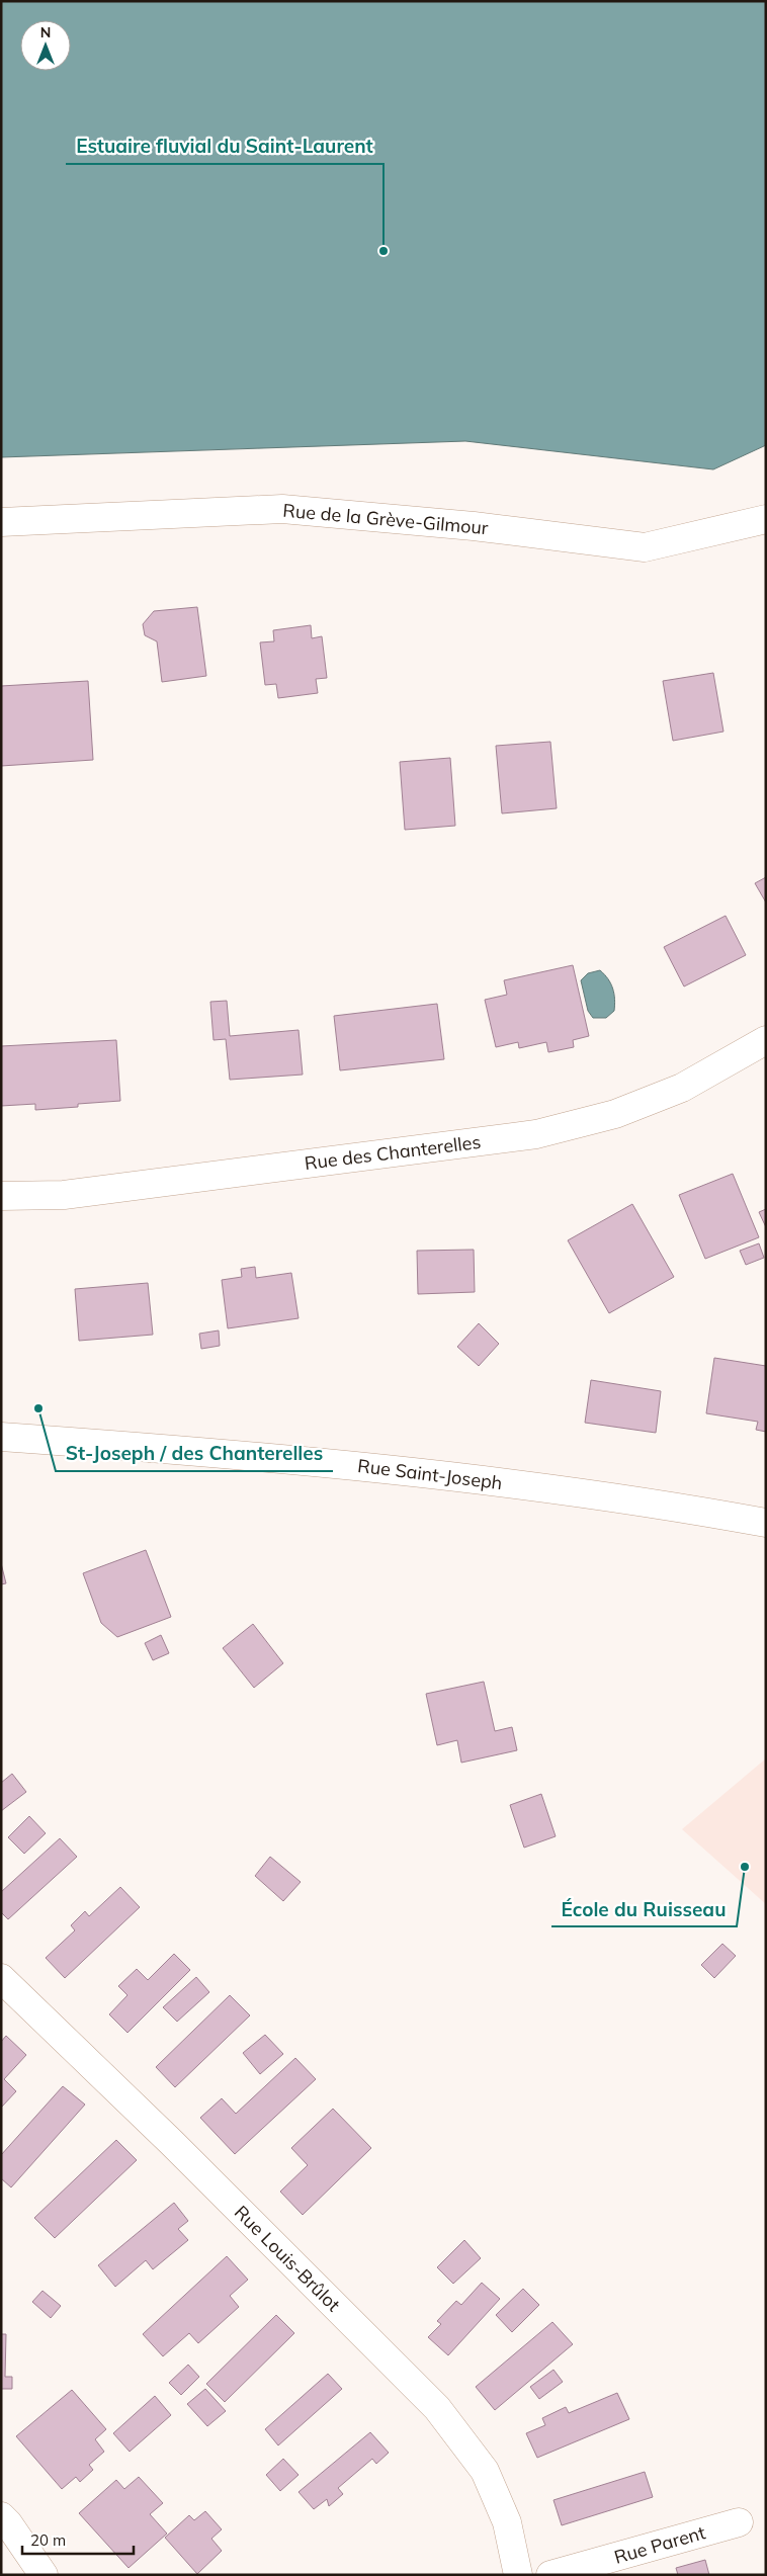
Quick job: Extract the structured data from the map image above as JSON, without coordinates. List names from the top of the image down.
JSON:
{
  "streets": {
    "street": [
      "Rue de la Grève-Gilmour",
      "Rue des Chanterelles",
      "Rue Saint-Joseph",
      "Rue Louis-Brûlot",
      "Rue Parent"
    ]
  },
  "places": ["Estuaire fluvial du Saint-Laurent", "St-Joseph / des Chanterelles", "École du Ruisseau"],
  "scale_bar": "20 m",
  "north": "top"
}
